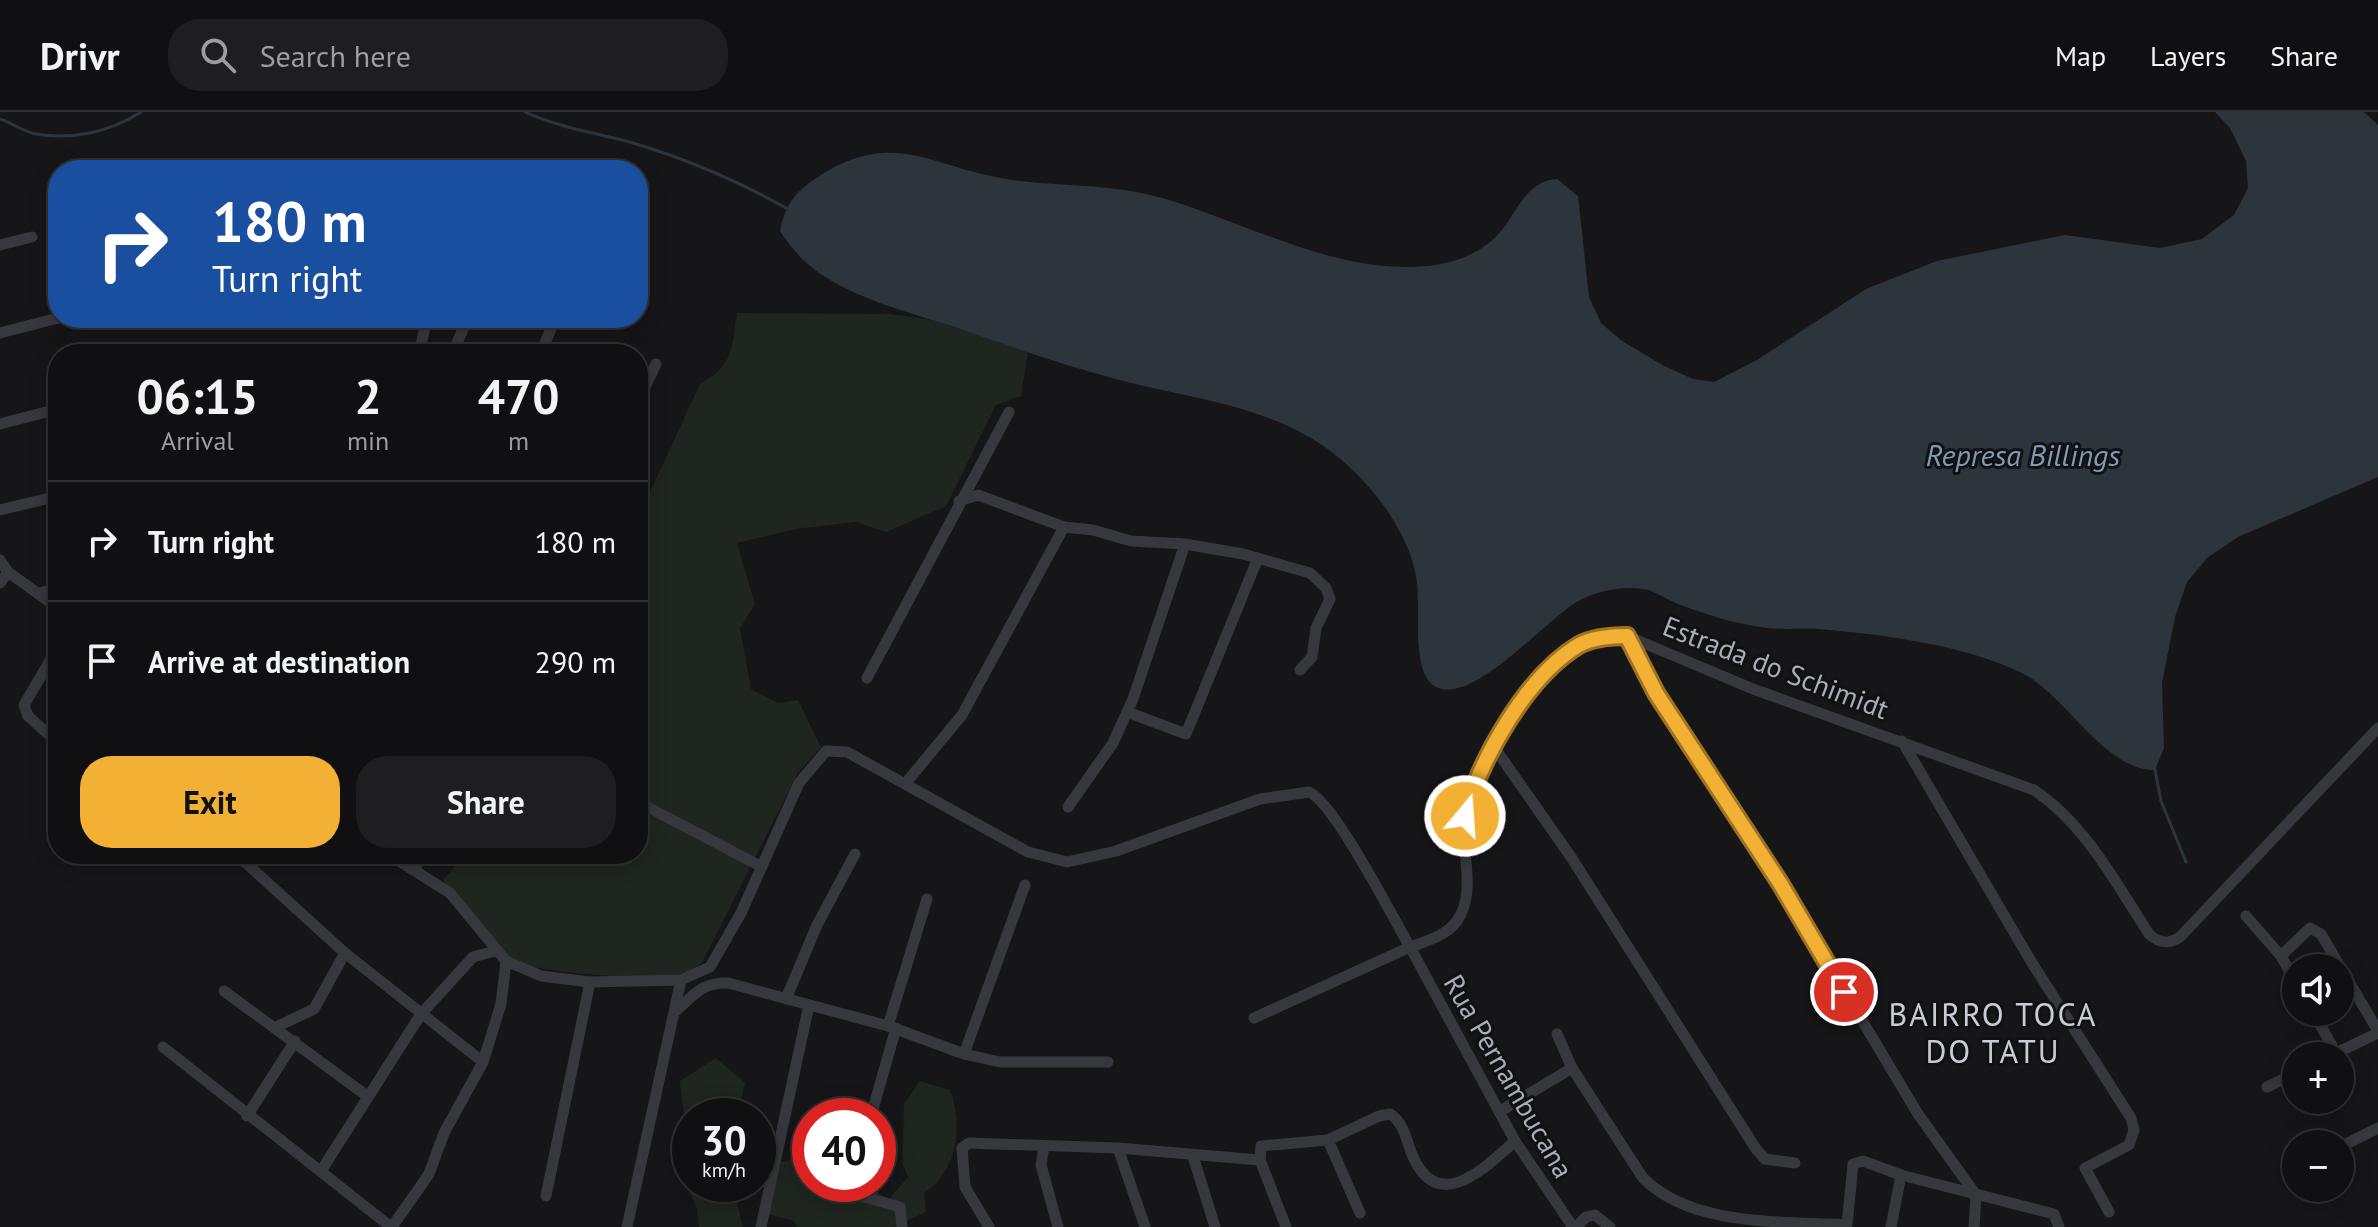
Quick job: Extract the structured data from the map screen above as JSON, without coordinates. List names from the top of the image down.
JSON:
{
  "streets": {
    "street": ["Estrada do Schimidt", "Rua Pernambucana"]
  },
  "crossings": [
    ["Estrada do Schimidt", "Rua Pernambucana"]
  ],
  "districts": ["BAIRRO TOCA DO TATU"],
  "water": ["Represa Billings"],
  "page": {
    "header": "Drivr",
    "search": "Search here",
    "nav": ["Map", "Layers", "Share"],
    "turn": ["180 m", "Turn right"],
    "eta": [
      "06:15",
      "Arrival",
      "2",
      "min",
      "470",
      "m"
    ],
    "list": [
      {
        "name": "Turn right",
        "value": "180 m"
      },
      {
        "name": "Arrive at destination",
        "value": "290 m"
      }
    ],
    "buttons": ["Exit", "Share"],
    "map_buttons": ["+", "−"],
    "speed": "30 km/h",
    "limit": "40"
  }
}
